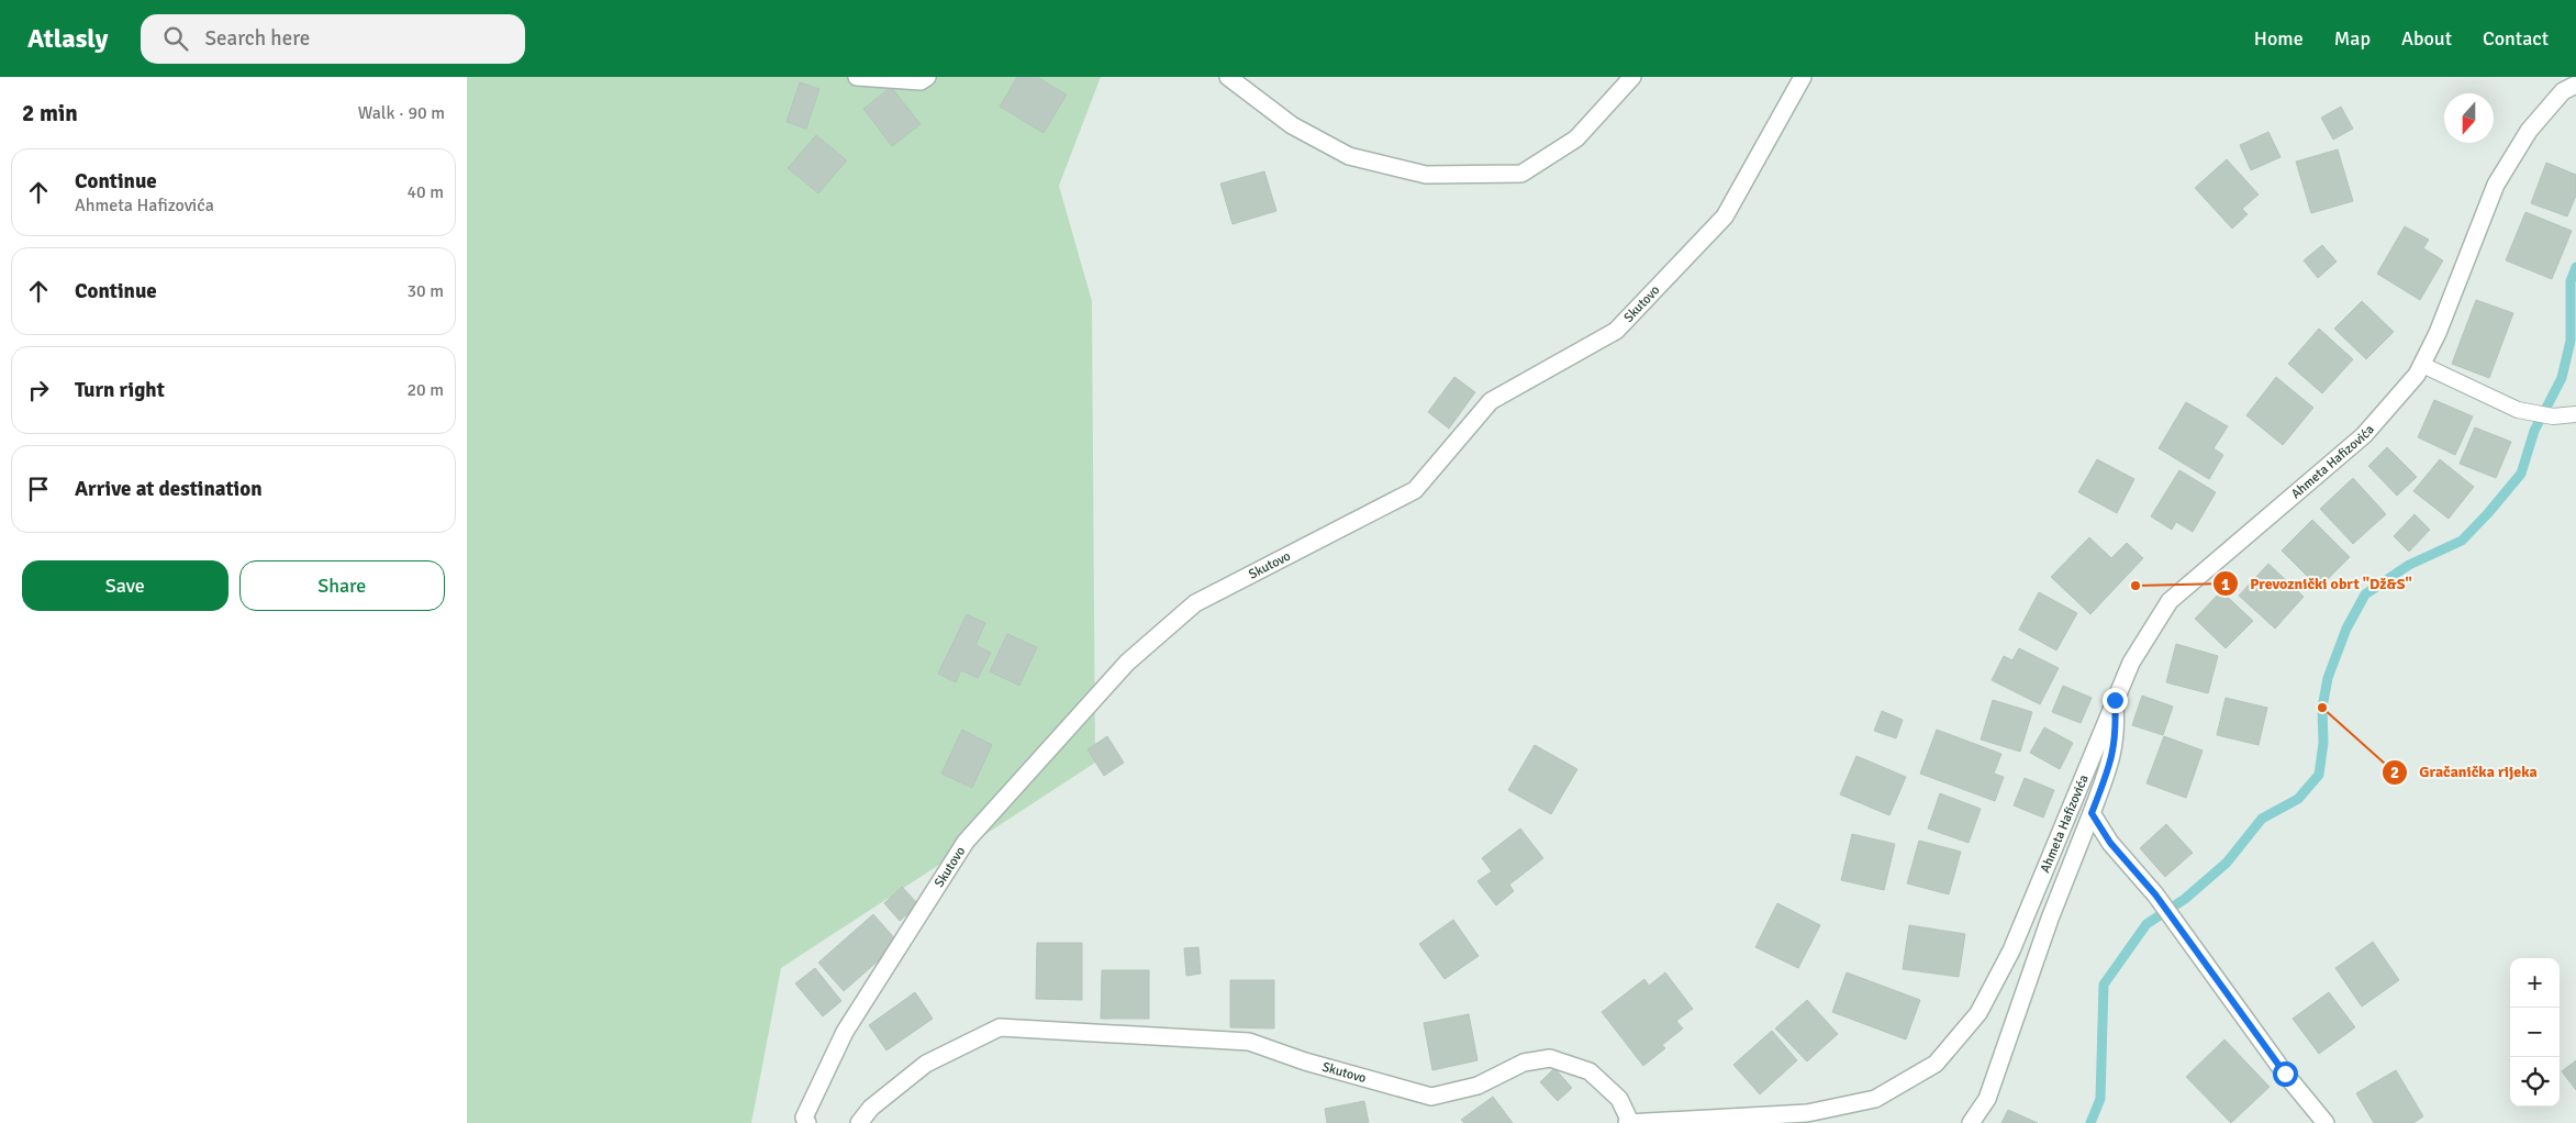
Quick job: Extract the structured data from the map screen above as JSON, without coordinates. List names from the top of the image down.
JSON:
{
  "streets": {
    "street": ["Skutovo", "Ahmeta Hafizovića"]
  },
  "crossings": [
    ["Skutovo", "Ahmeta Hafizovića"]
  ],
  "places": ["Prevoznički obrt \"Dž&S\"", "Gračanička rijeka"],
  "north": "bottom",
  "page": {
    "header": "Atlasly",
    "search": "Search here",
    "nav": [
      "Home",
      "Map",
      "About",
      "Contact"
    ],
    "heading": ["2 min", "Walk · 90 m"],
    "list": [
      ["Continue", "Ahmeta Hafizovića", "40 m"],
      ["Continue", "30 m"],
      ["Turn right", "20 m"],
      "Arrive at destination"
    ],
    "buttons": ["Save", "Share"],
    "map_buttons": ["+", "−"]
  }
}
